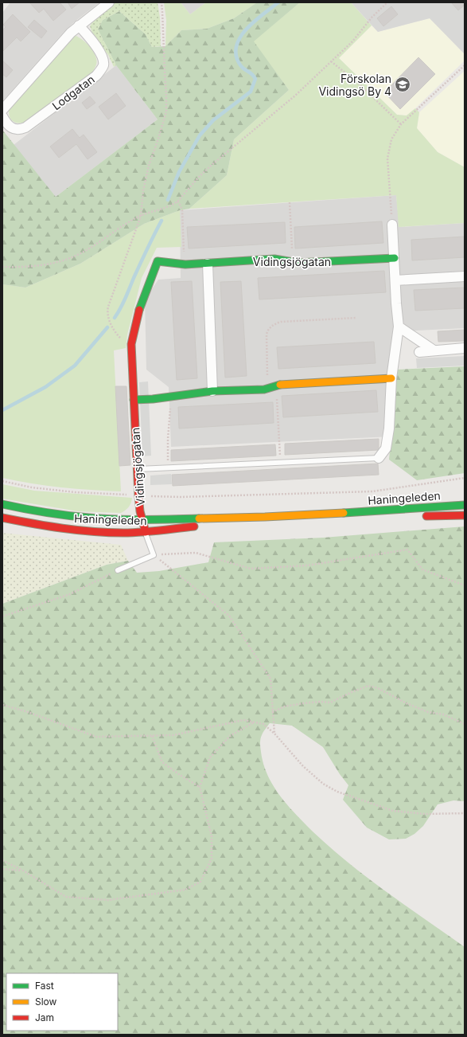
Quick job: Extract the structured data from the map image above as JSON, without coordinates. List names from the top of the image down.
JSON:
{
  "streets": {
    "main road": ["Vidingsjögatan", "Haningeleden"],
    "street": ["Lodgatan"]
  },
  "crossings": [
    ["Vidingsjögatan", "Haningeleden"]
  ],
  "places": {
    "school or university": ["Förskolan Vidingsö By 4"]
  },
  "legend": ["Fast", "Slow", "Jam"]
}
